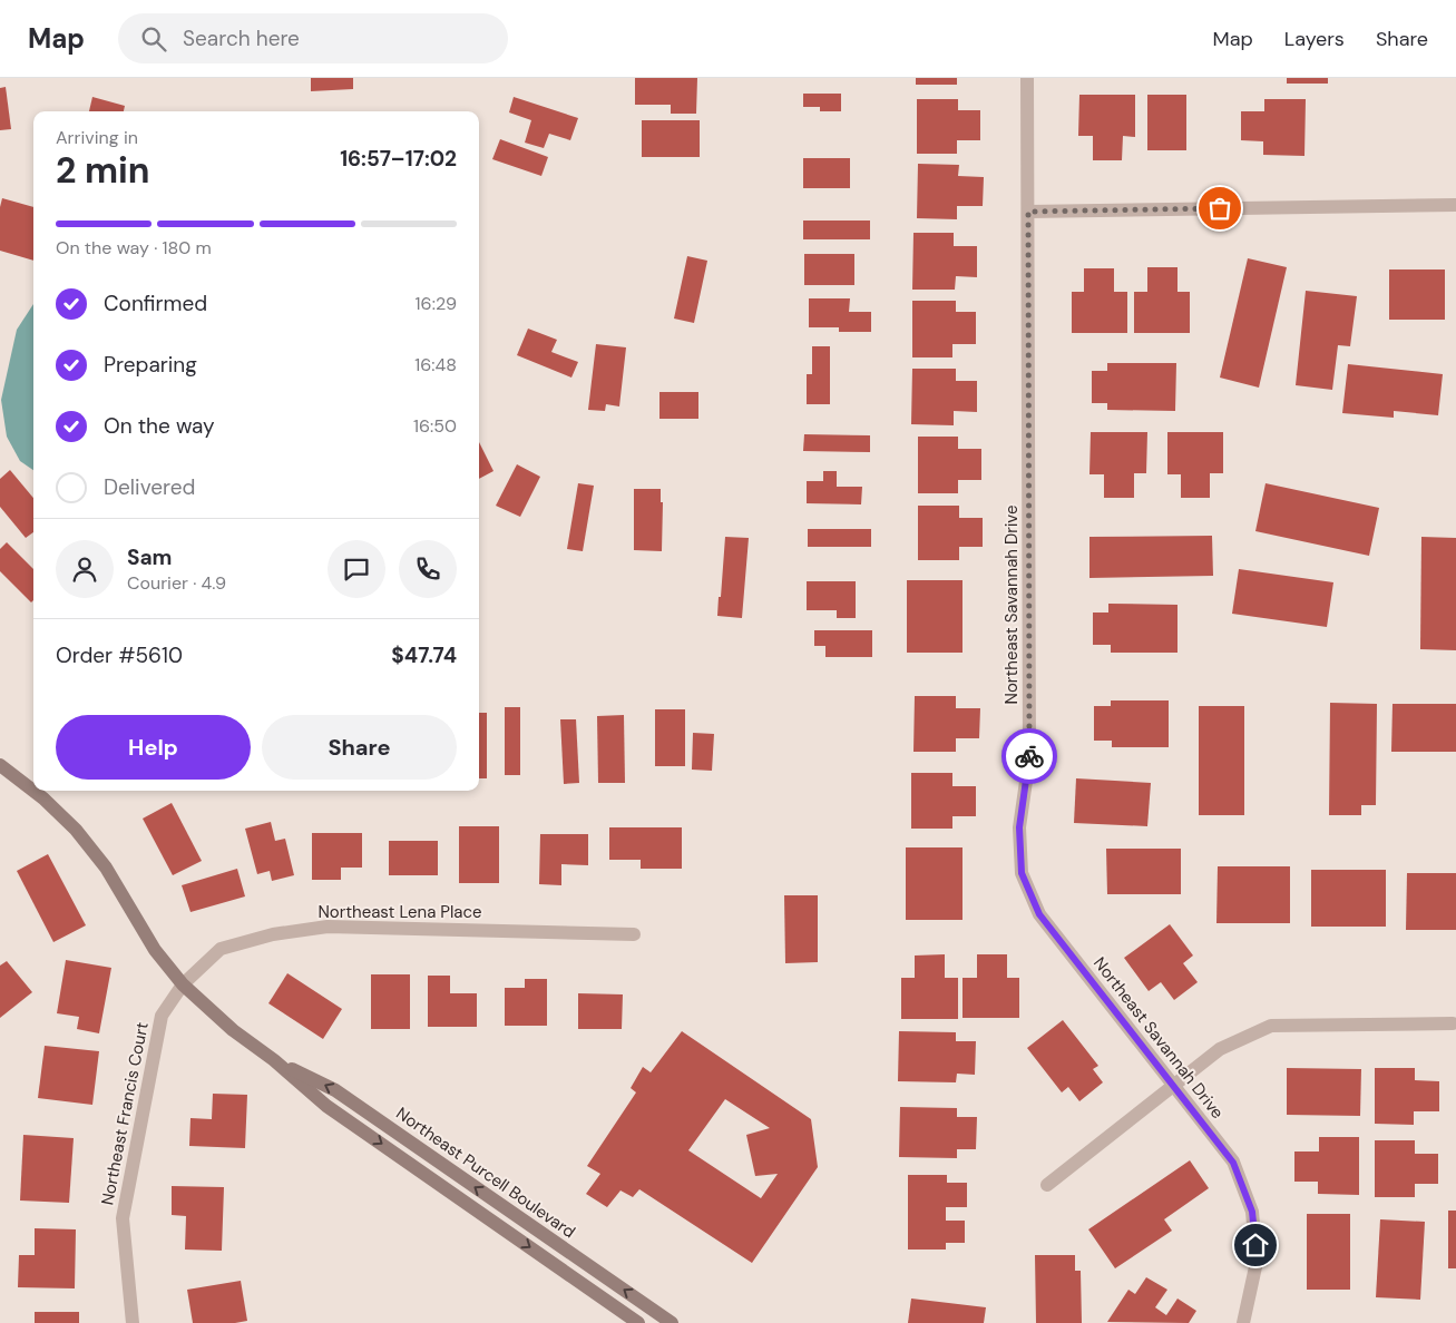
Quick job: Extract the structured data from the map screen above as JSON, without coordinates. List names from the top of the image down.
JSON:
{
  "streets": {
    "street": [
      "Northeast Savannah Drive",
      "Northeast Lena Place",
      "Northeast Francis Court",
      "Northeast Purcell Boulevard"
    ]
  },
  "crossings": [
    ["Northeast Lena Place", "Northeast Francis Court"],
    ["Northeast Lena Place", "Northeast Purcell Boulevard"],
    ["Northeast Francis Court", "Northeast Purcell Boulevard"]
  ],
  "page": {
    "header": "Map",
    "search": "Search here",
    "nav": ["Map", "Layers", "Share"],
    "heading": ["2 min", "Arriving in", "16:57–17:02"],
    "panel": [
      "Sam",
      "Courier · 4.9",
      "Order #5610",
      "$47.74"
    ],
    "bar": "On the way · 180 m",
    "list": [
      ["Confirmed", "16:29"],
      ["Preparing", "16:48"],
      ["On the way", "16:50"],
      "Delivered"
    ],
    "buttons": ["Help", "Share"]
  }
}
